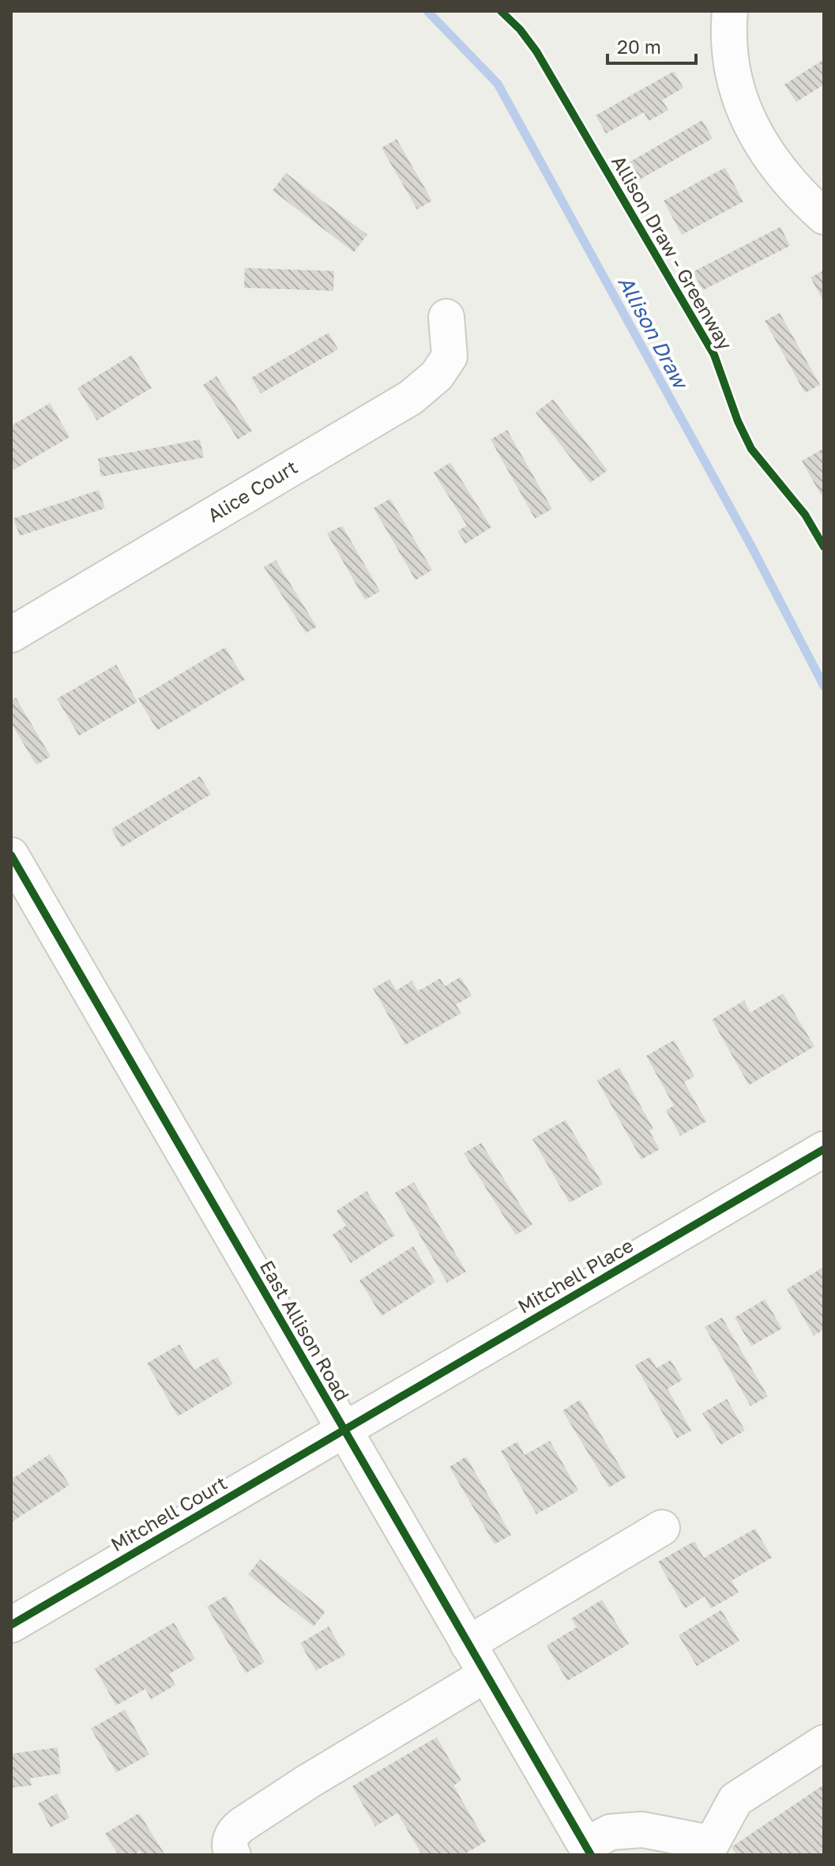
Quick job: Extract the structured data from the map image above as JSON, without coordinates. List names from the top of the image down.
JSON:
{
  "streets": {
    "street": [
      "Alice Court",
      "Mitchell Place",
      "East Allison Road",
      "Mitchell Court"
    ],
    "cycle path": ["Allison Draw - Greenway"]
  },
  "crossings": [
    ["Mitchell Place", "East Allison Road"],
    ["Mitchell Place", "Mitchell Court"],
    ["East Allison Road", "Mitchell Court"]
  ],
  "water": ["Allison Draw"],
  "scale_bar": "20 m"
}
